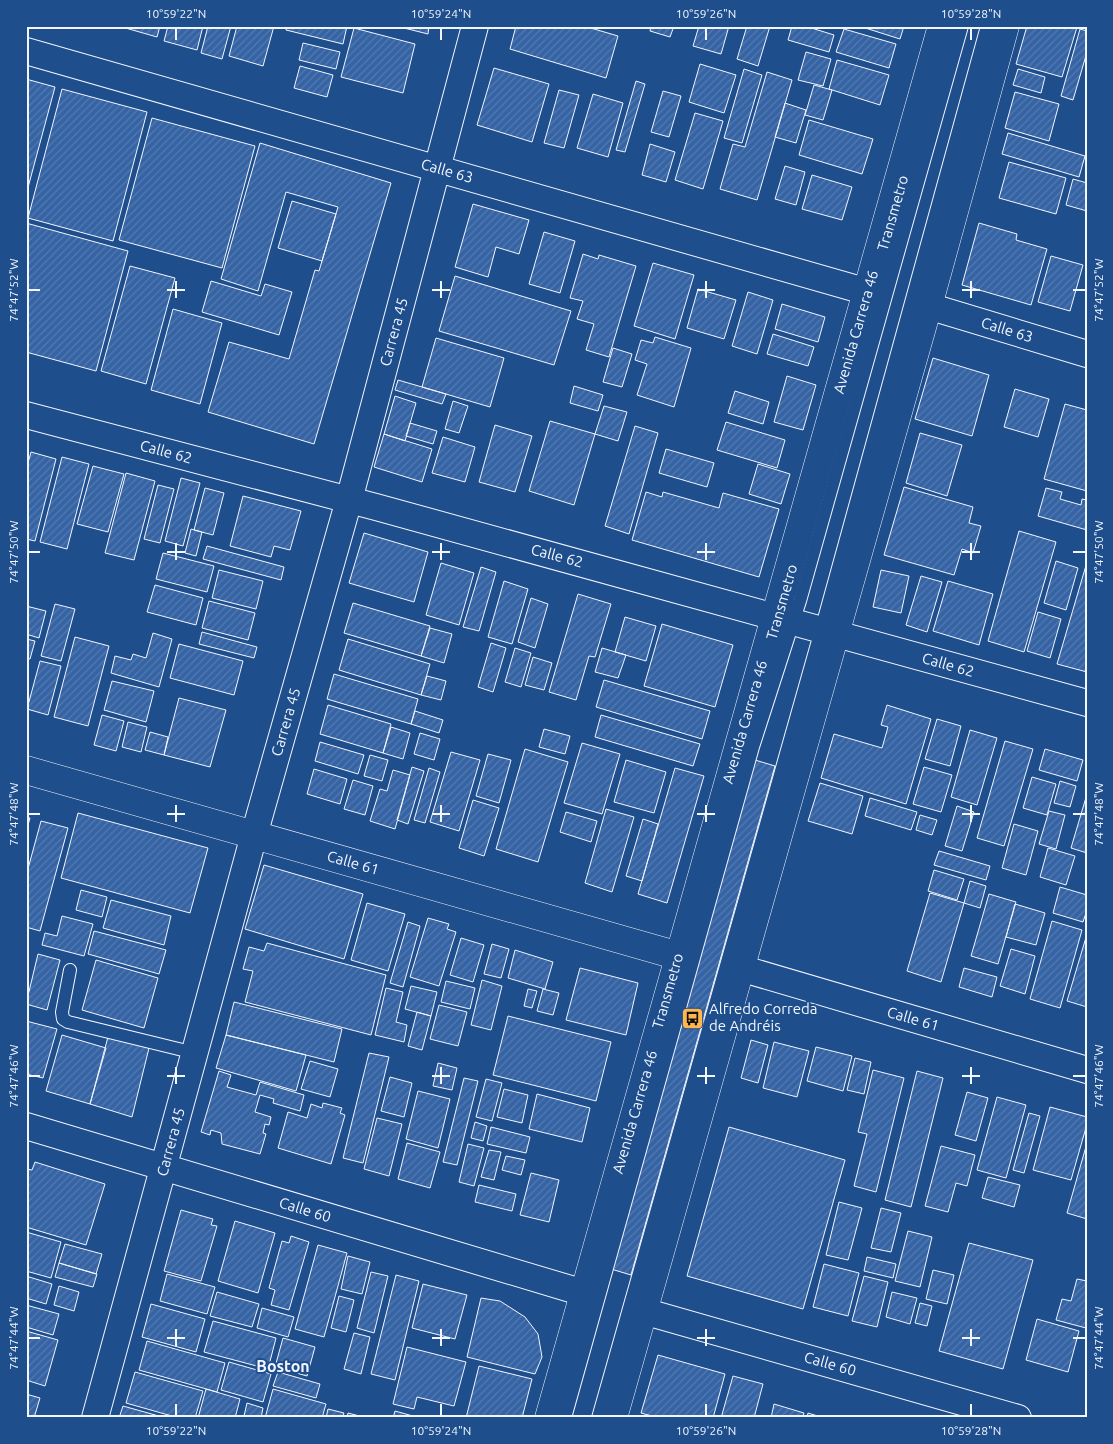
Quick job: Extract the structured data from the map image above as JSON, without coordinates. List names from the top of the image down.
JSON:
{
  "streets": {
    "main road": ["Avenida Carrera 46", "Calle 61"],
    "street": [
      "Calle 63",
      "Carrera 45",
      "Calle 62",
      "Calle 60"
    ],
    "lane": ["Transmetro"]
  },
  "crossings": [
    ["Calle 63", "Carrera 45"],
    ["Calle 63", "Avenida Carrera 46"],
    ["Transmetro", "Avenida Carrera 46"],
    ["Transmetro", "Calle 62"],
    ["Carrera 45", "Calle 62"],
    ["Carrera 45", "Calle 61"],
    ["Carrera 45", "Calle 60"],
    ["Avenida Carrera 46", "Calle 62"],
    ["Avenida Carrera 46", "Calle 61"],
    ["Avenida Carrera 46", "Calle 60"]
  ],
  "districts": ["Boston"],
  "places": {
    "bus stop": ["Alfredo Correda de Andréis"]
  },
  "coordinates": [
    "10°59'22\"N",
    "10°59'24\"N",
    "10°59'26\"N",
    "10°59'28\"N",
    "74°47'52\"W",
    "74°47'50\"W",
    "74°47'48\"W",
    "74°47'46\"W",
    "74°47'44\"W"
  ]
}
